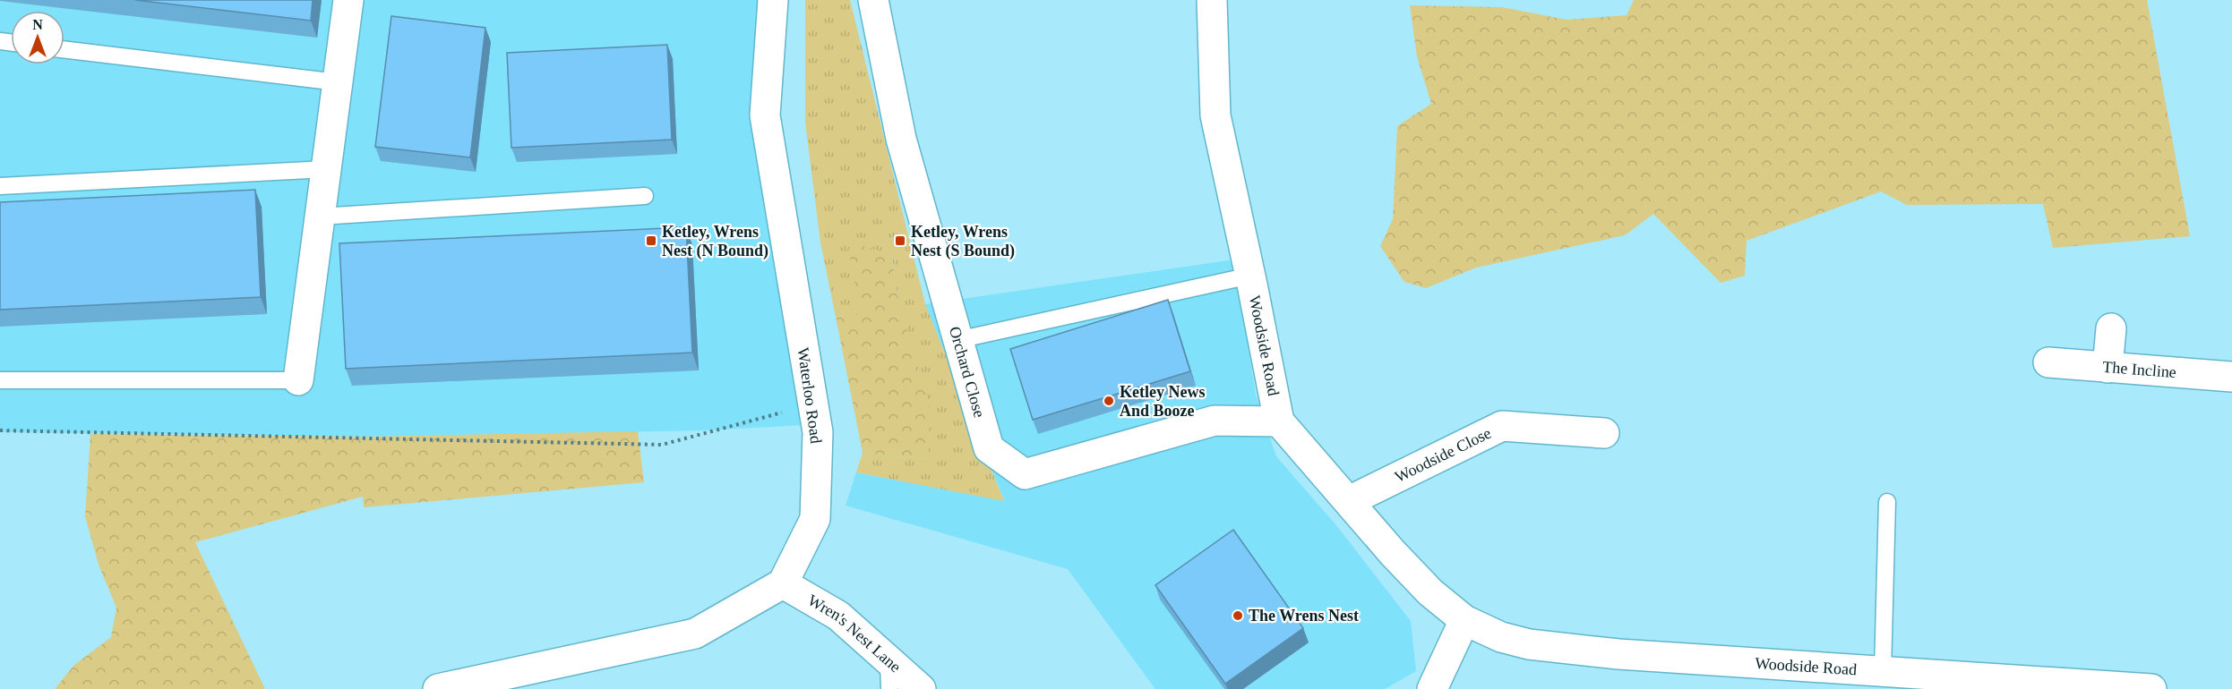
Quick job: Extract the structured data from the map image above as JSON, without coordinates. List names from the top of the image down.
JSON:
{
  "streets": {
    "street": [
      "Woodside Road",
      "The Incline",
      "Orchard Close",
      "Waterloo Road",
      "Woodside Close",
      "Wren's Nest Lane"
    ]
  },
  "crossings": [
    ["Woodside Road", "Orchard Close"],
    ["Woodside Road", "Woodside Close"],
    ["Waterloo Road", "Wren's Nest Lane"]
  ],
  "places": {
    "transit": ["Ketley, Wrens Nest (N Bound)", "Ketley, Wrens Nest (S Bound)"],
    "other": ["Ketley News And Booze", "The Wrens Nest"]
  },
  "north": "top"
}
